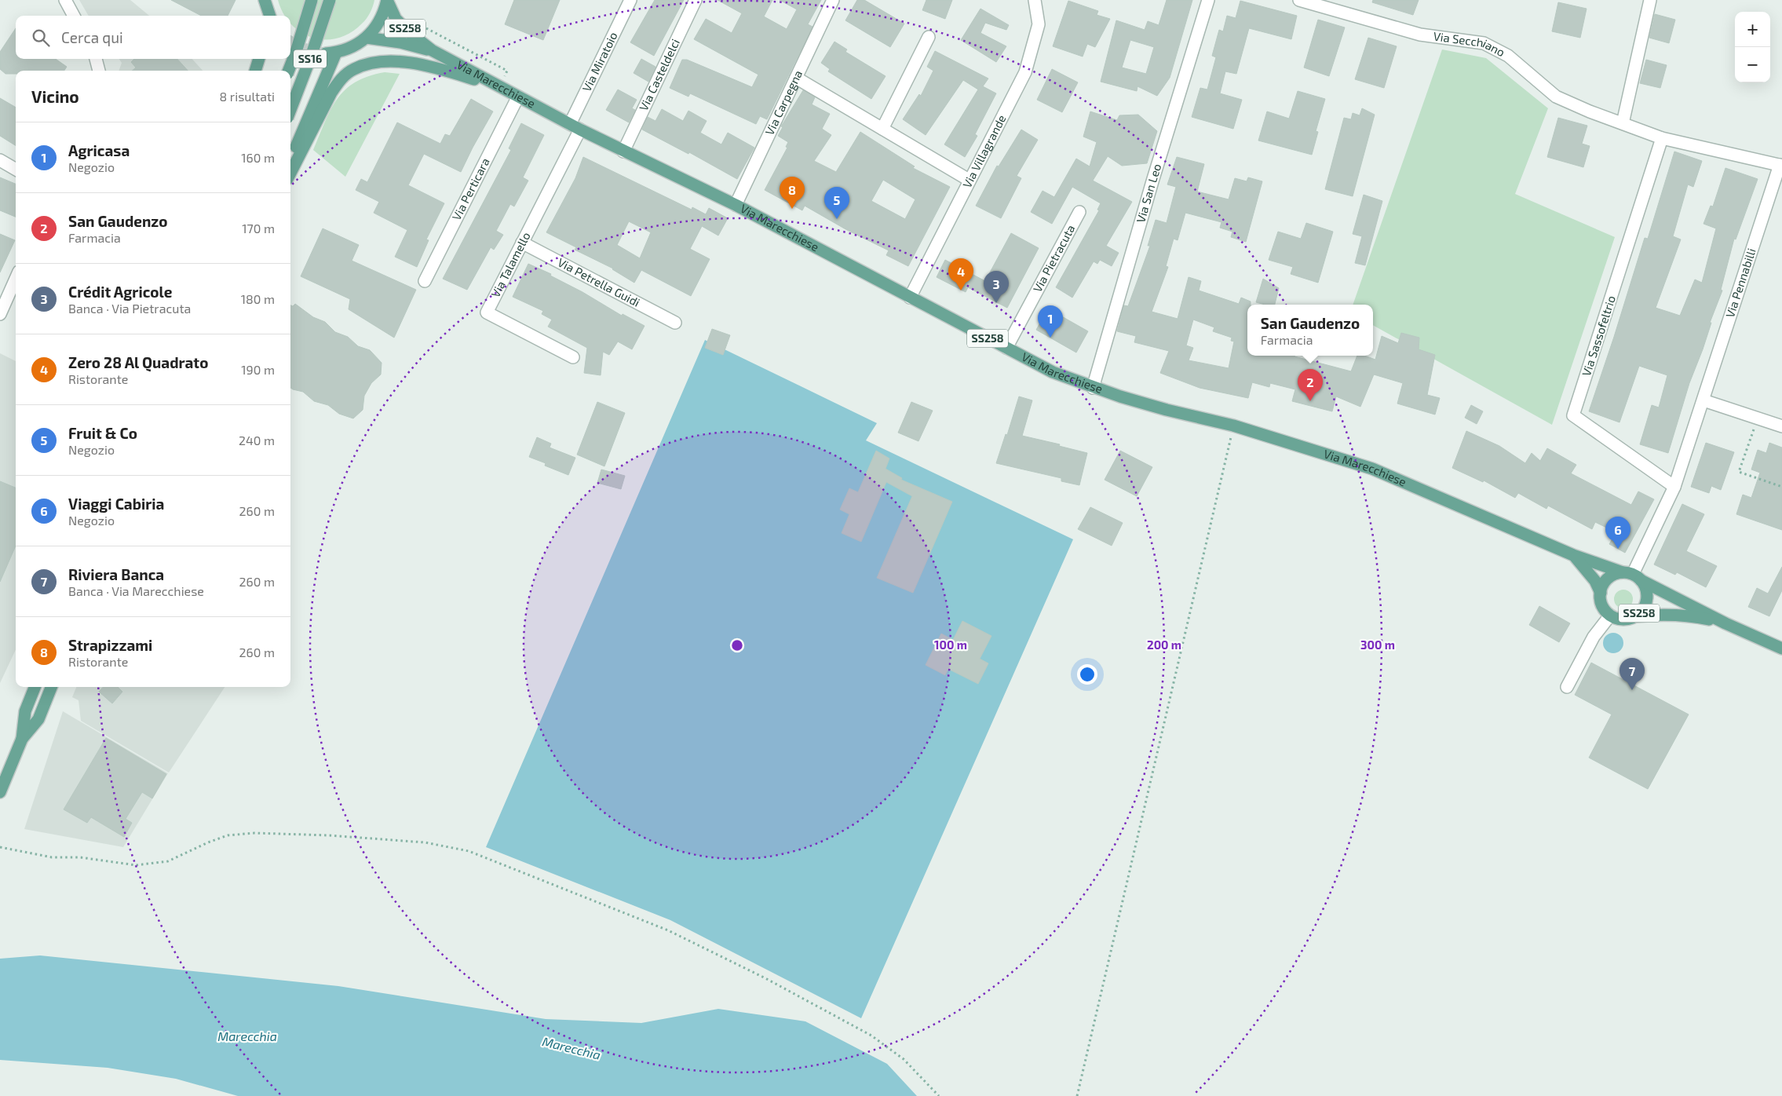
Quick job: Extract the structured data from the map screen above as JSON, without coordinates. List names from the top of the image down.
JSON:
{
  "streets": {
    "main road": ["SS258", "SS16", "Via Marecchiese"],
    "street": [
      "Via Secchiano",
      "Via Miratoio",
      "Via Casteldelci",
      "Via Carpegna",
      "Via Villagrande",
      "Via Perticara",
      "Via San Leo",
      "Via Pietracuta",
      "Via Talamello",
      "Via Petrella Guidi",
      "Via Pennabilli",
      "Via Sassofeltrio"
    ]
  },
  "crossings": [
    ["SS258", "Via Marecchiese"],
    ["SS258", "Via Pennabilli"],
    ["Via Secchiano", "Via Pennabilli"],
    ["Via Secchiano", "Via Sassofeltrio"],
    ["Via Miratoio", "Via Marecchiese"],
    ["Via Casteldelci", "Via Marecchiese"],
    ["Via Marecchiese", "Via Carpegna"],
    ["Via Marecchiese", "Via Villagrande"],
    ["Via Marecchiese", "Via Perticara"],
    ["Via Marecchiese", "Via San Leo"],
    ["Via Marecchiese", "Via Pietracuta"],
    ["Via Marecchiese", "Via Talamello"],
    ["Via Marecchiese", "Via Pennabilli"],
    ["Via Talamello", "Via Petrella Guidi"],
    ["Via Pennabilli", "Via Sassofeltrio"]
  ],
  "water": ["Marecchia"],
  "page": {
    "map_buttons": ["+", "−"],
    "search": "Cerca qui",
    "heading": ["Vicino", "8 risultati"],
    "list": [
      {
        "mark": "1",
        "name": "Agricasa",
        "note": "Negozio",
        "value": "160 m"
      },
      {
        "mark": "2",
        "name": "San Gaudenzo",
        "note": "Farmacia",
        "value": "170 m"
      },
      {
        "mark": "3",
        "name": "Crédit Agricole",
        "note": "Banca · Via Pietracuta",
        "value": "180 m"
      },
      {
        "mark": "4",
        "name": "Zero 28 Al Quadrato",
        "note": "Ristorante",
        "value": "190 m"
      },
      {
        "mark": "5",
        "name": "Fruit & Co",
        "note": "Negozio",
        "value": "240 m"
      },
      {
        "mark": "6",
        "name": "Viaggi Cabiria",
        "note": "Negozio",
        "value": "260 m"
      },
      {
        "mark": "7",
        "name": "Riviera Banca",
        "note": "Banca · Via Marecchiese",
        "value": "260 m"
      },
      {
        "mark": "8",
        "name": "Strapizzami",
        "note": "Ristorante",
        "value": "260 m"
      }
    ],
    "pins": [
      "8",
      "5",
      "4",
      "3",
      "1",
      "2",
      "6",
      "7"
    ],
    "popup": ["San Gaudenzo", "Farmacia"]
  },
  "rings": ["100 m", "200 m", "300 m"]
}
